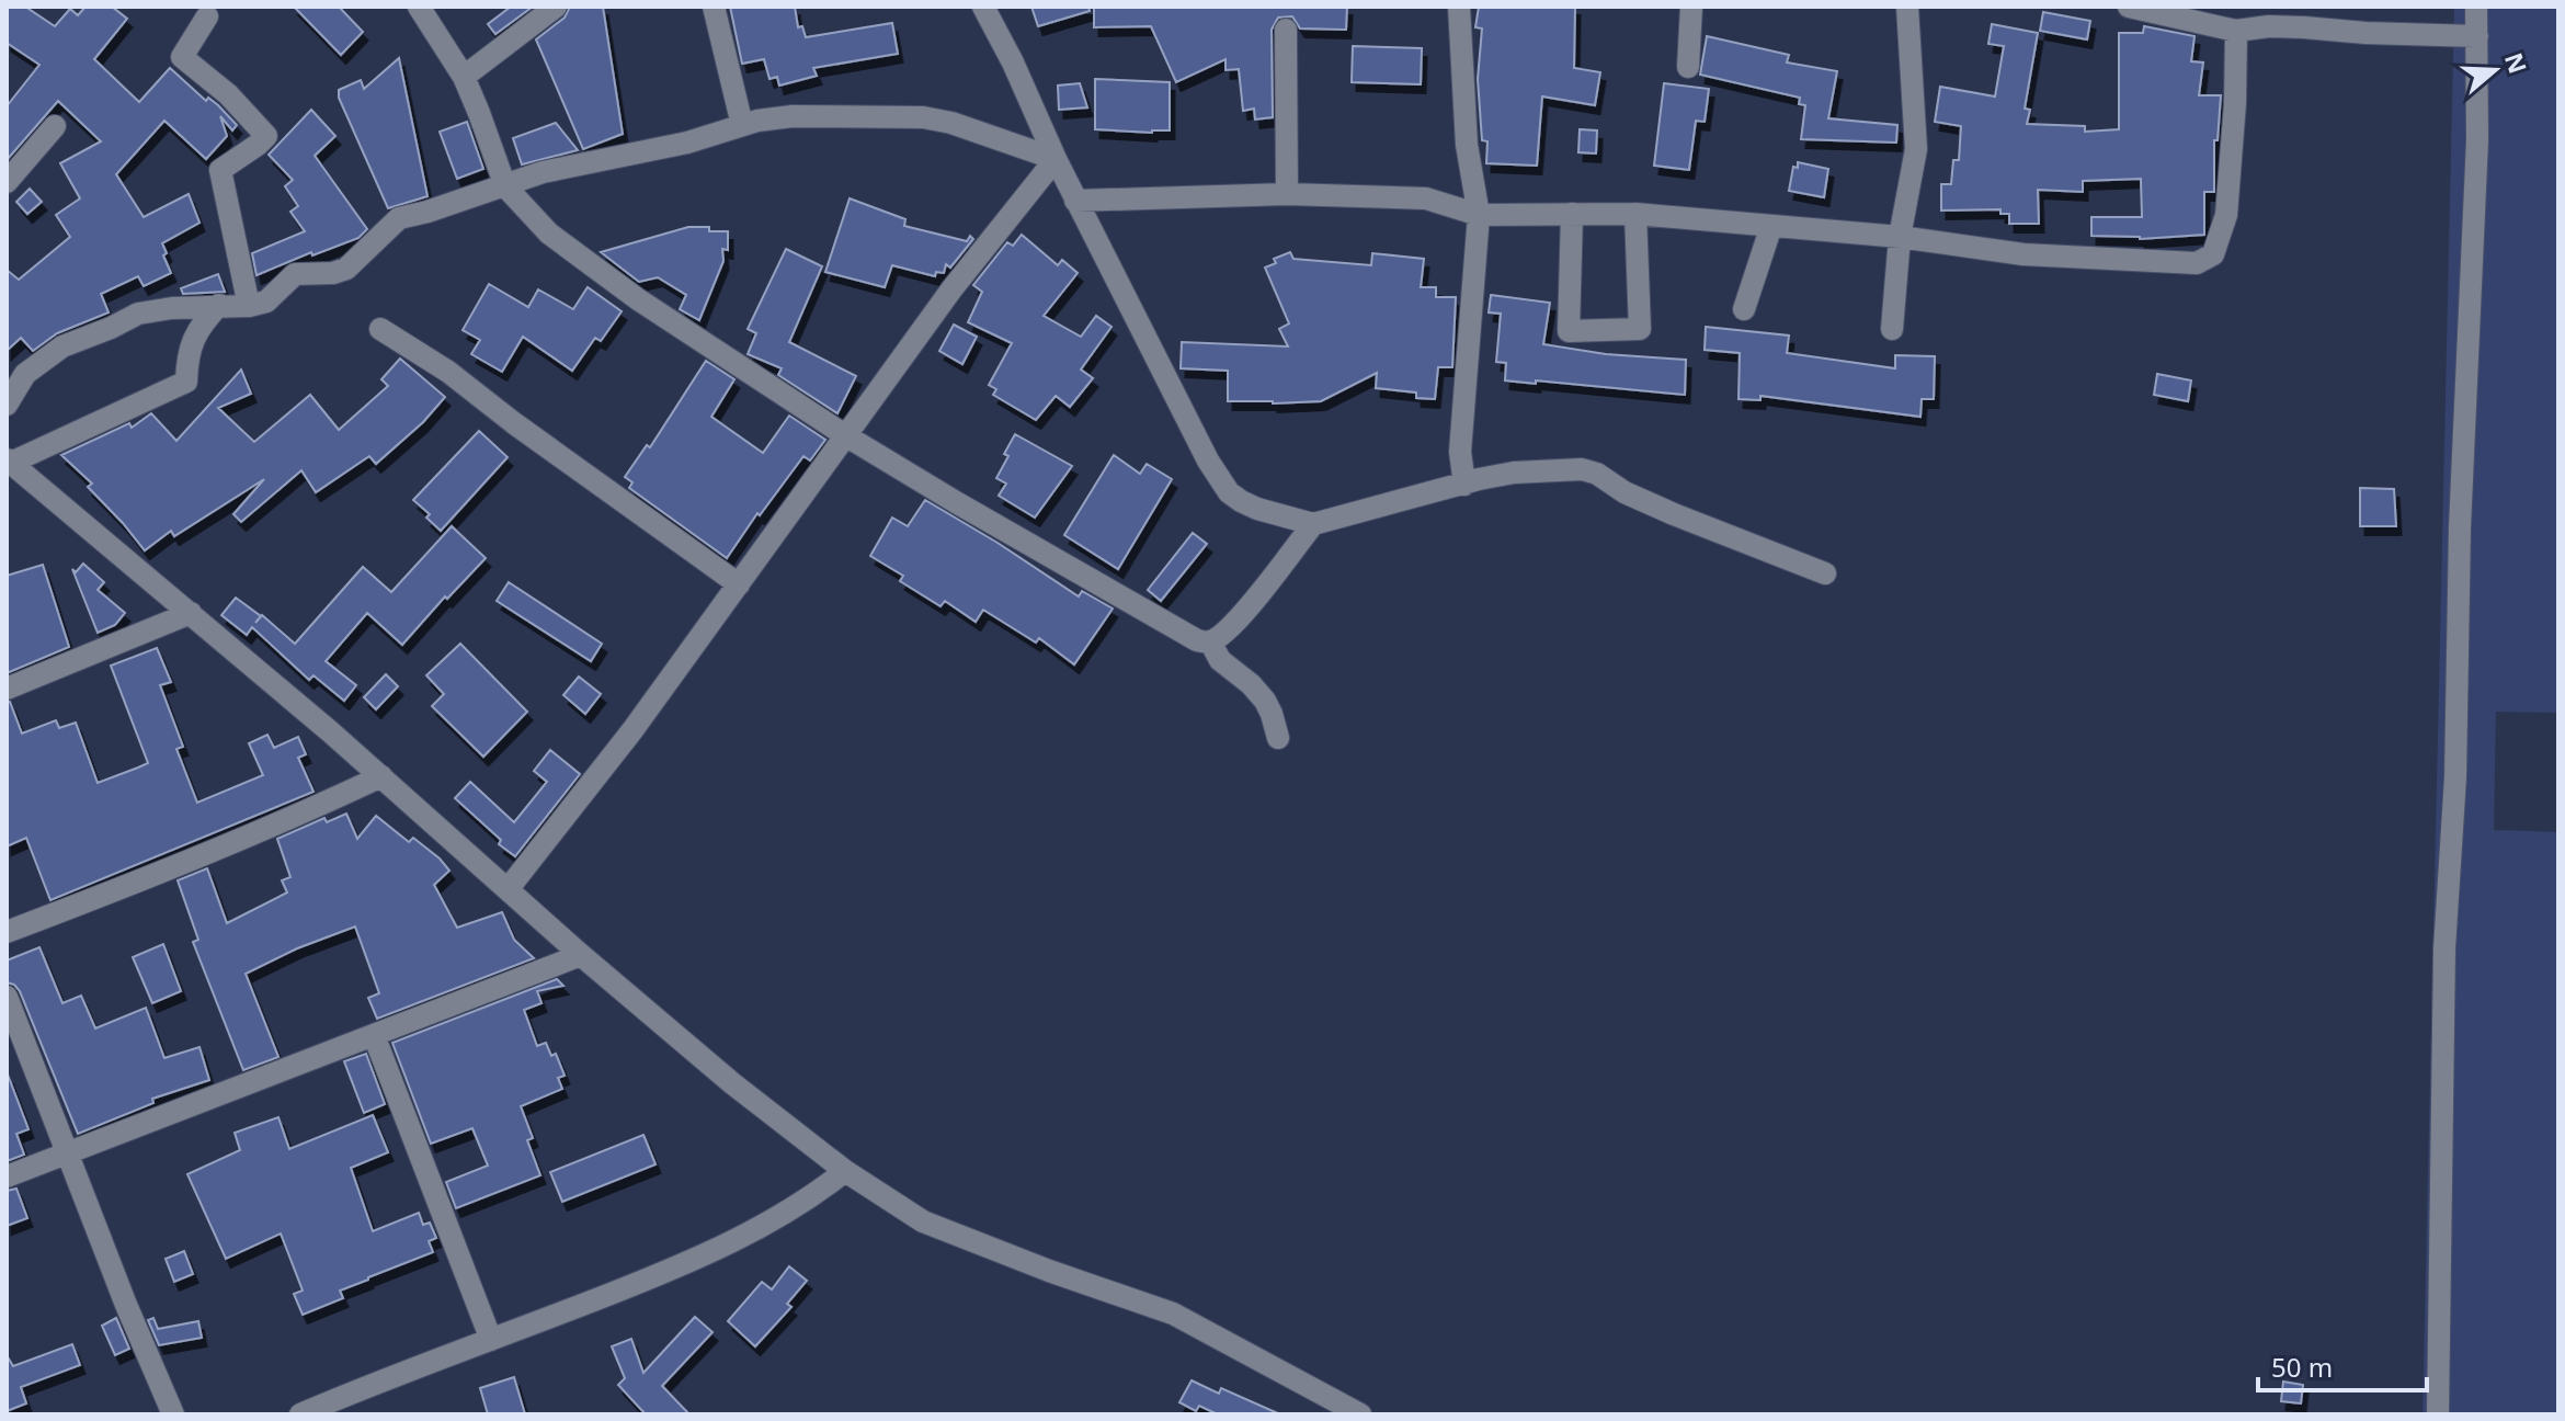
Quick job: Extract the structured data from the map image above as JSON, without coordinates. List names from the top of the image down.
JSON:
{
  "scale_bar": "50 m",
  "north": "right"
}
